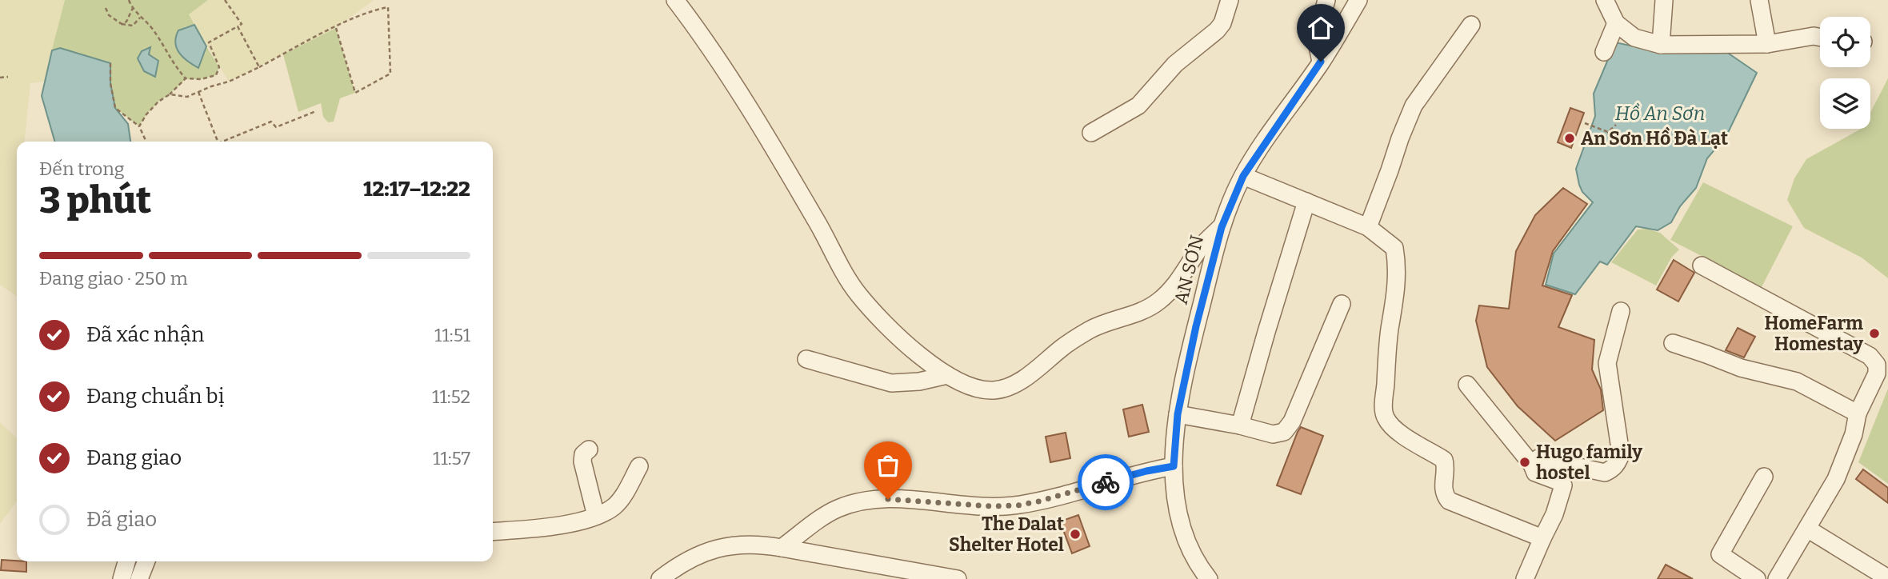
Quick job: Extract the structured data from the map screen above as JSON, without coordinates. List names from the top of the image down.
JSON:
{
  "streets": {
    "street": ["AN SƠN"]
  },
  "water": ["Hồ An Sơn"],
  "places": [
    "An Sơn Hồ Đà Lạt",
    "HomeFarm Homestay",
    "Hugo family hostel",
    "The Dalat Shelter Hotel"
  ],
  "page": {
    "heading": ["3 phút", "Đến trong", "12:17–12:22"],
    "bar": "Đang giao · 250 m",
    "list": [
      ["Đã xác nhận", "11:51"],
      ["Đang chuẩn bị", "11:52"],
      ["Đang giao", "11:57"],
      "Đã giao"
    ]
  }
}
